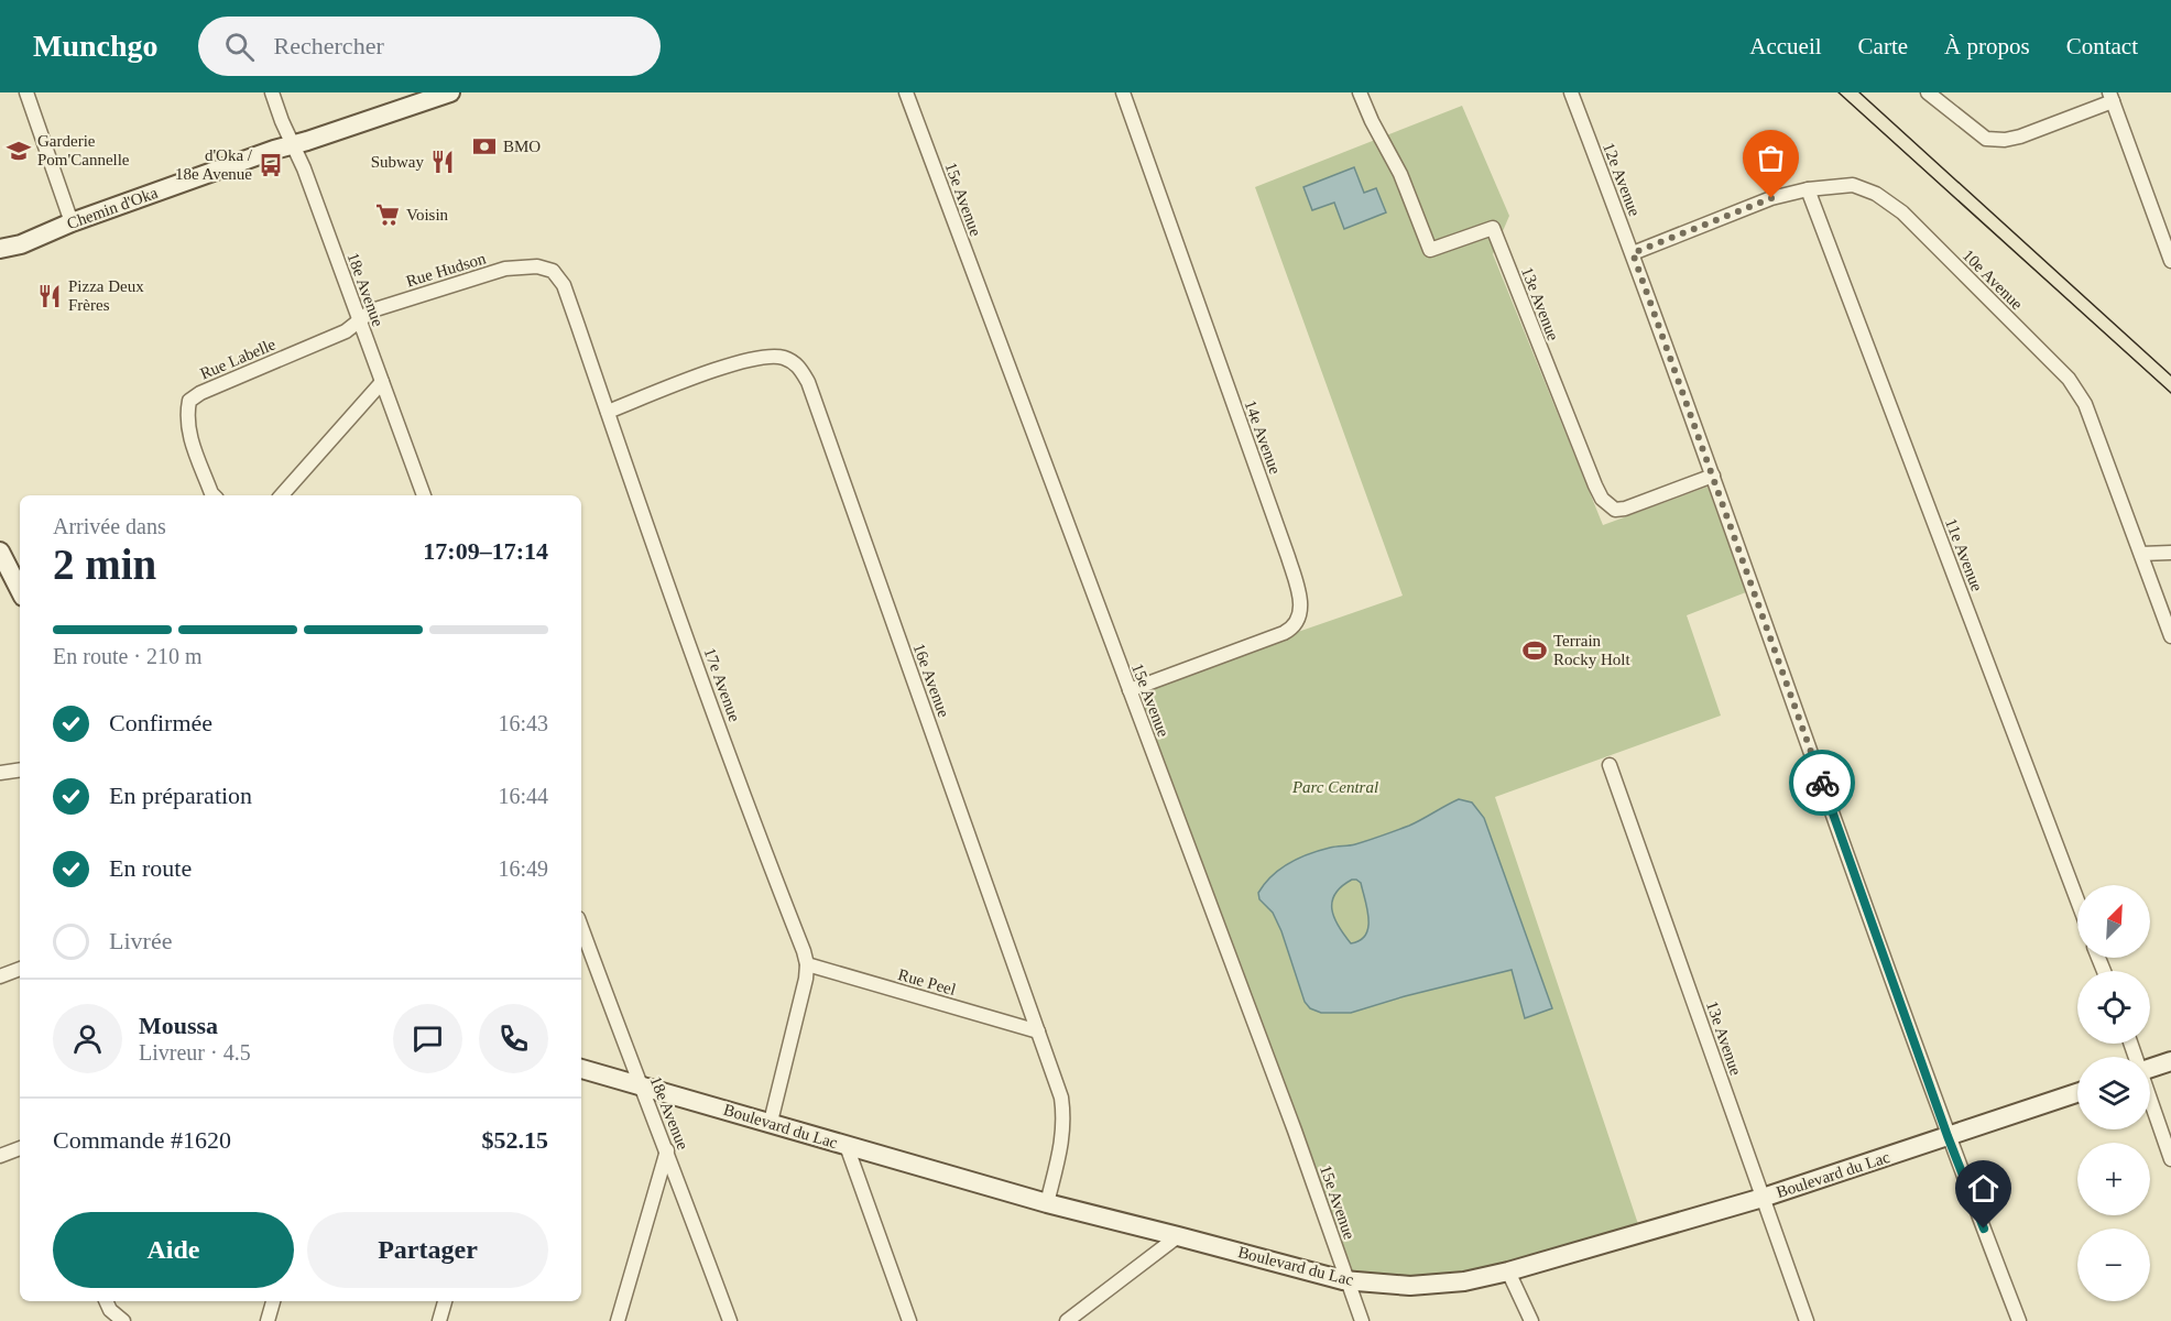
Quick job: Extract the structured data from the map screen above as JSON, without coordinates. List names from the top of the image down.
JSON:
{
  "streets": {
    "street": [
      "12e Avenue",
      "15e Avenue",
      "Chemin d'Oka",
      "Rue Hudson",
      "10e Avenue",
      "18e Avenue",
      "13e Avenue",
      "Rue Labelle",
      "14e Avenue",
      "11e Avenue",
      "16e Avenue",
      "17e Avenue",
      "Rue Peel",
      "Boulevard du Lac"
    ]
  },
  "crossings": [
    ["12e Avenue", "10e Avenue"],
    ["12e Avenue", "13e Avenue"],
    ["12e Avenue", "Boulevard du Lac"],
    ["15e Avenue", "14e Avenue"],
    ["15e Avenue", "Boulevard du Lac"],
    ["Chemin d'Oka", "18e Avenue"],
    ["Rue Hudson", "18e Avenue"],
    ["Rue Hudson", "Rue Labelle"],
    ["Rue Hudson", "17e Avenue"],
    ["10e Avenue", "11e Avenue"],
    ["18e Avenue", "Rue Labelle"],
    ["18e Avenue", "Boulevard du Lac"],
    ["13e Avenue", "Boulevard du Lac"],
    ["16e Avenue", "17e Avenue"],
    ["16e Avenue", "Rue Peel"],
    ["16e Avenue", "Boulevard du Lac"],
    ["17e Avenue", "Rue Peel"],
    ["17e Avenue", "Boulevard du Lac"]
  ],
  "parks": ["Parc Central"],
  "places": {
    "bank": ["BMO"],
    "school or university": ["Garderie Pom'Cannelle"],
    "restaurant": ["Subway", "Pizza Deux Frères"],
    "bus stop": ["d'Oka / 18e Avenue"],
    "supermarket": ["Voisin"],
    "sports": ["Terrain Rocky Holt"]
  },
  "north": "top right",
  "page": {
    "header": "Munchgo",
    "search": "Rechercher",
    "nav": [
      "Accueil",
      "Carte",
      "À propos",
      "Contact"
    ],
    "heading": ["2 min", "Arrivée dans", "17:09–17:14"],
    "panel": [
      "Moussa",
      "Livreur · 4.5",
      "Commande #1620",
      "$52.15"
    ],
    "bar": "En route · 210 m",
    "list": [
      ["Confirmée", "16:43"],
      ["En préparation", "16:44"],
      ["En route", "16:49"],
      "Livrée"
    ],
    "map_buttons": ["+", "−"],
    "buttons": ["Aide", "Partager"]
  }
}
